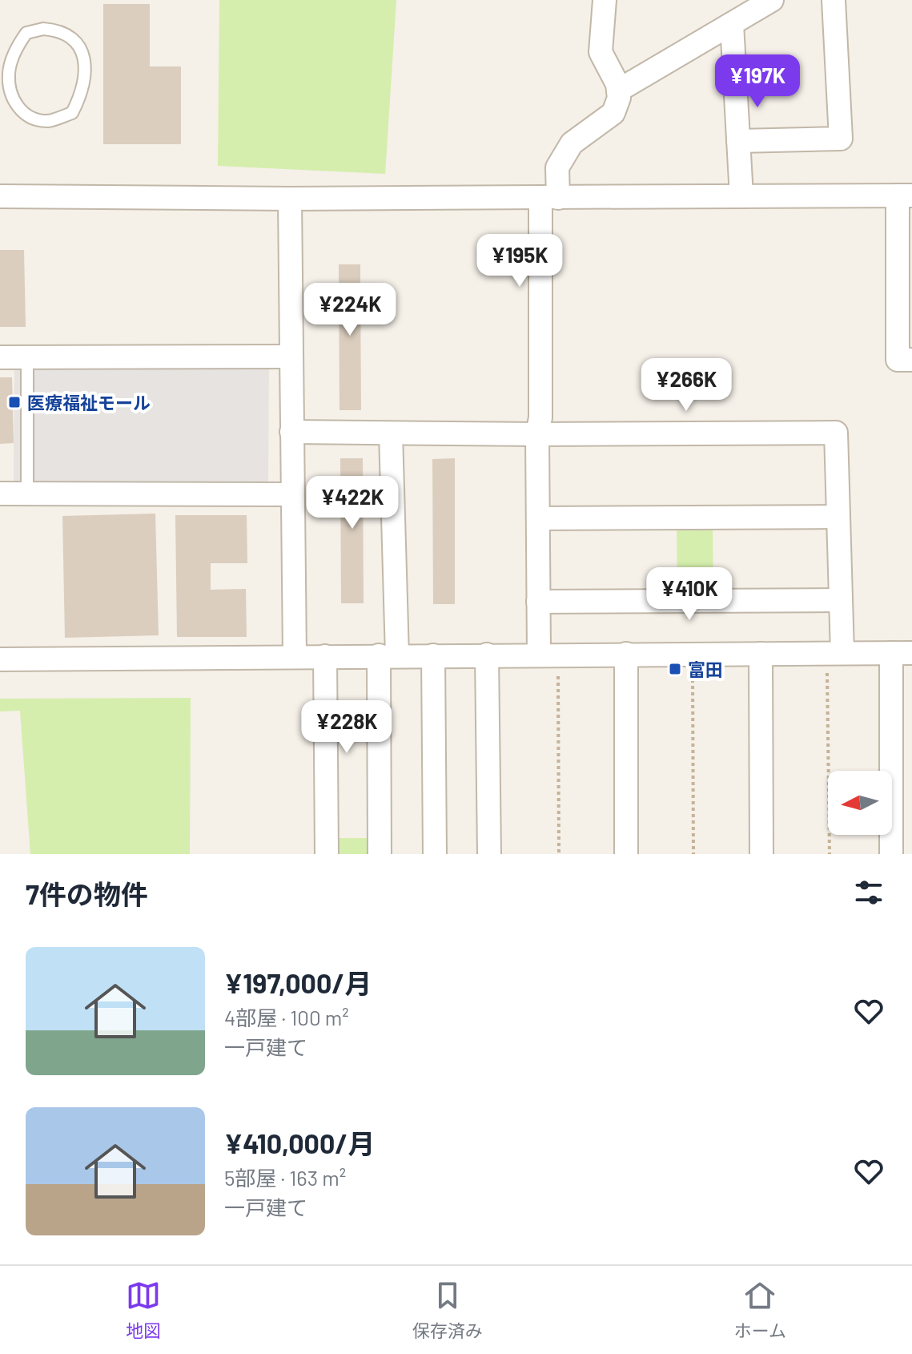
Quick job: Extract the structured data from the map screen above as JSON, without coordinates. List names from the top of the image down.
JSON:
{
  "places": {
    "transit": ["医療福祉モール", "富田"]
  },
  "north": "left",
  "page": {
    "price": [
      "¥197K",
      "¥195K",
      "¥224K",
      "¥266K",
      "¥422K",
      "¥410K",
      "¥228K"
    ],
    "heading": "7件の物件",
    "list": [
      {
        "name": "¥197,000/月",
        "note": "4部屋 · 100 m² · 一戸建て"
      },
      {
        "name": "¥410,000/月",
        "note": "5部屋 · 163 m² · 一戸建て"
      }
    ],
    "tabs": ["地図", "保存済み", "ホーム"]
  }
}
